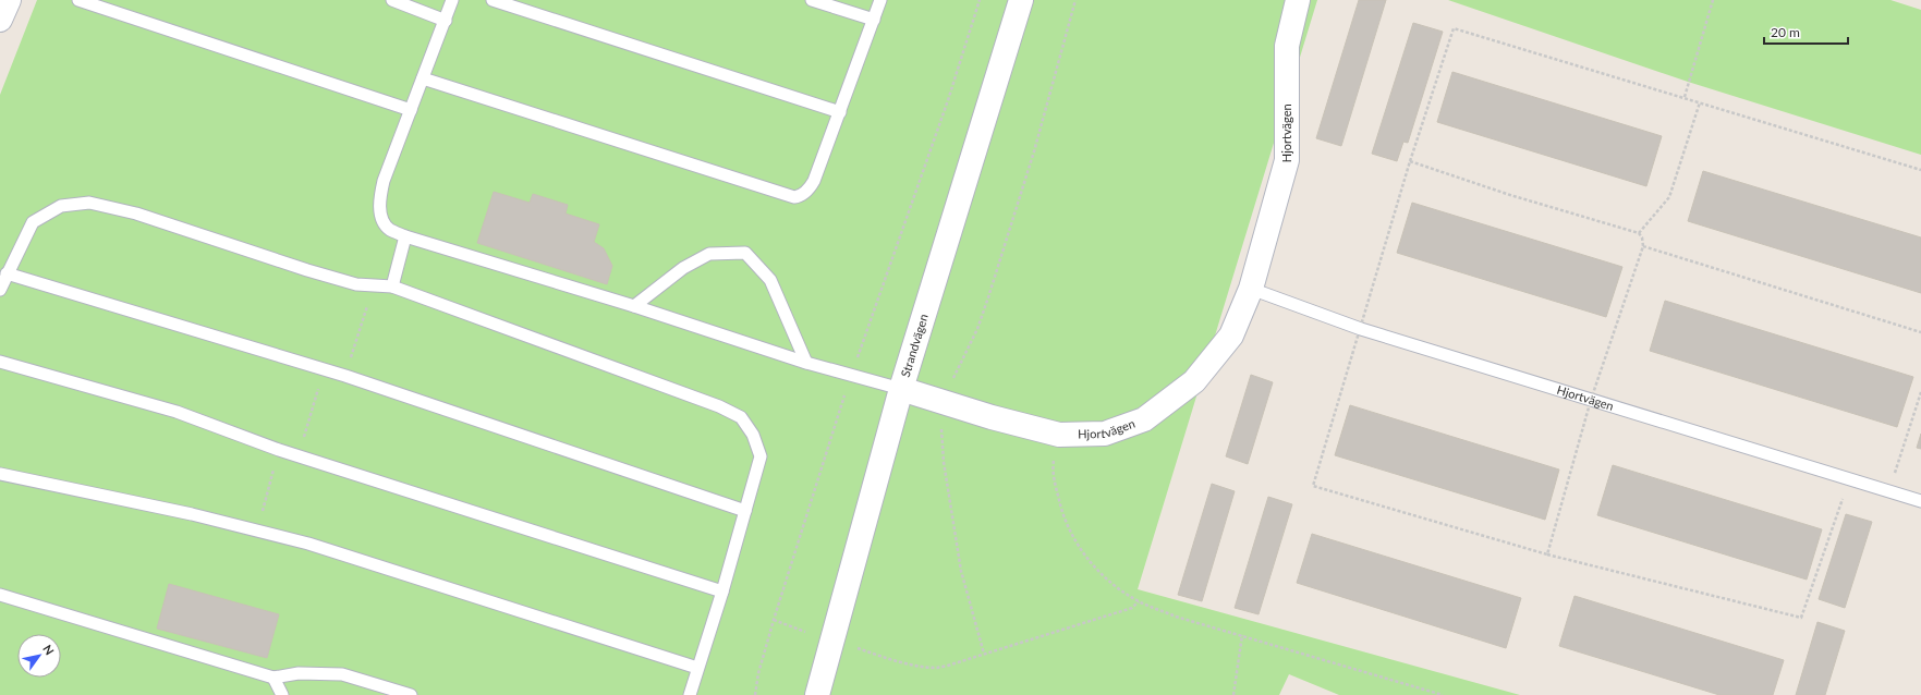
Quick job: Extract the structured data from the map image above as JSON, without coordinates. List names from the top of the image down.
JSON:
{
  "streets": {
    "street": ["Hjortvägen", "Strandvägen"]
  },
  "crossings": [
    ["Hjortvägen", "Strandvägen"]
  ],
  "scale_bar": "20 m",
  "north": "top right"
}
